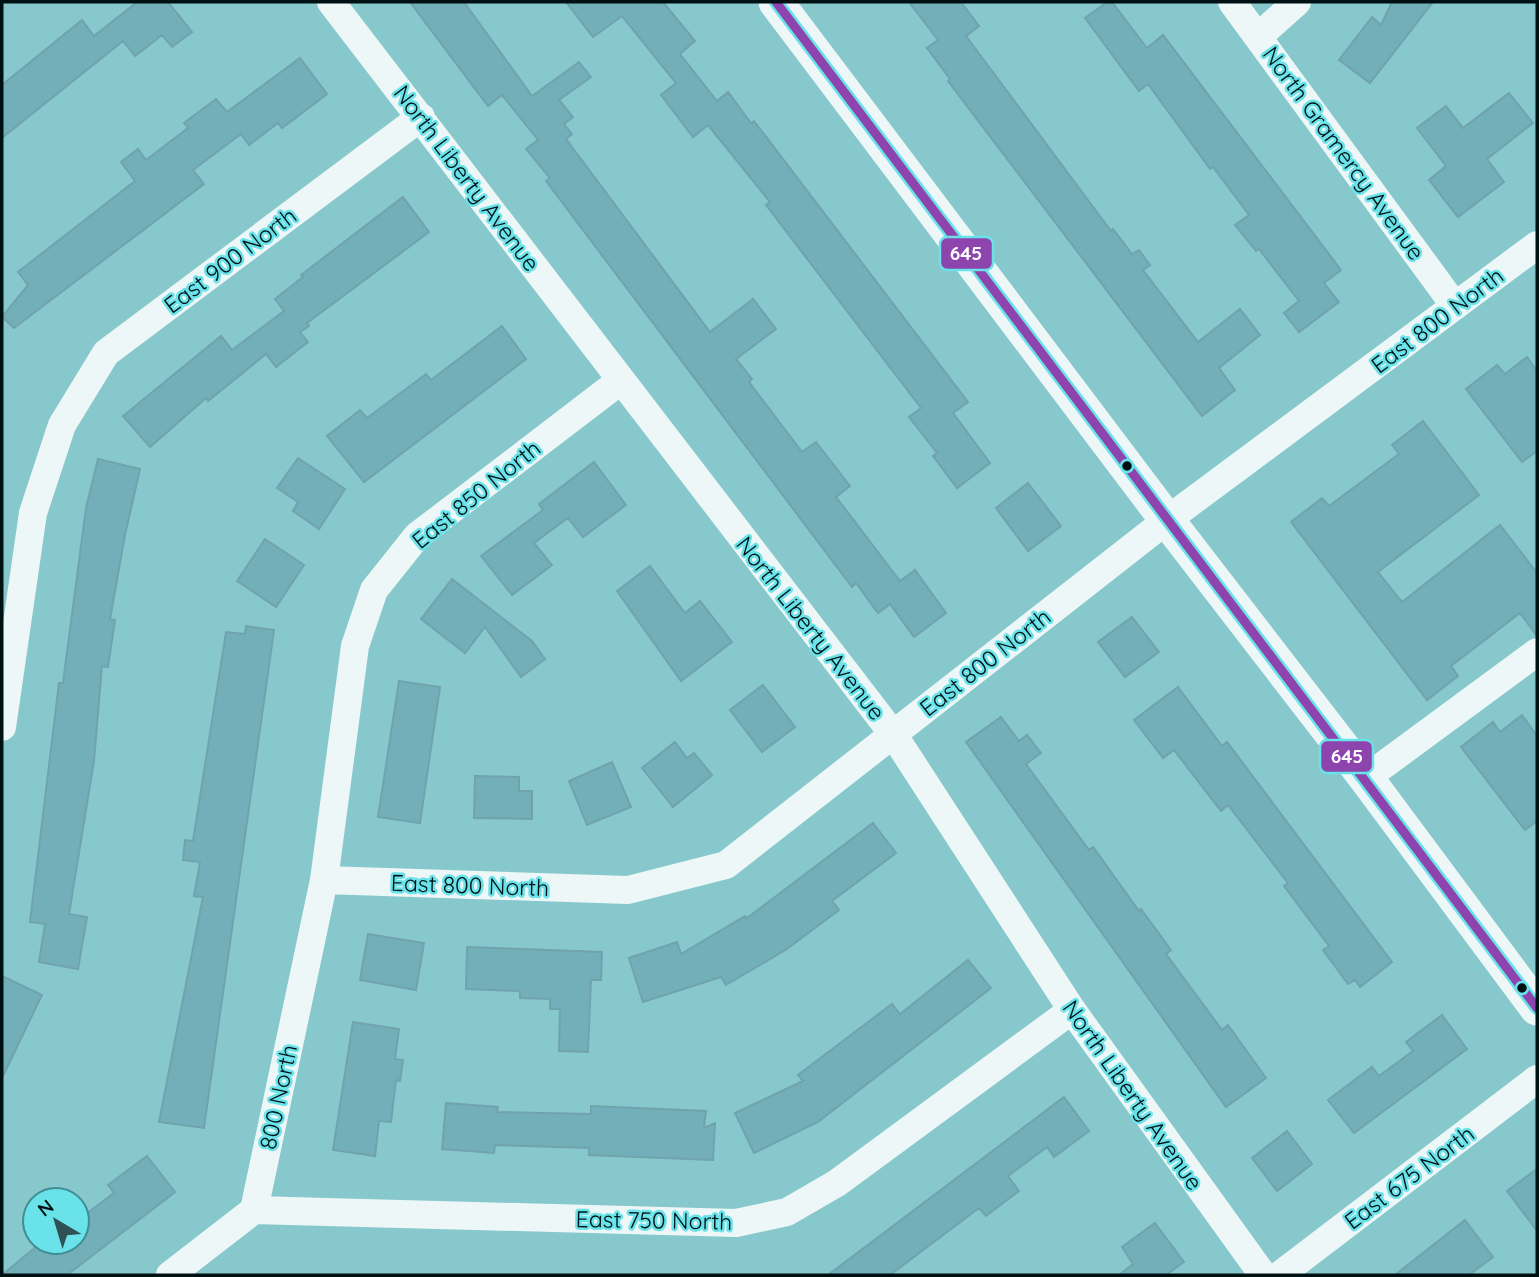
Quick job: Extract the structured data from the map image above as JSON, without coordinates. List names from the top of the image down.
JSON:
{
  "streets": {
    "street": [
      "North Gramercy Avenue",
      "North Liberty Avenue",
      "East 900 North",
      "East 800 North",
      "East 850 North",
      "800 North",
      "East 675 North",
      "East 750 North"
    ]
  },
  "crossings": [
    ["North Gramercy Avenue", "East 800 North"],
    ["North Liberty Avenue", "East 900 North"],
    ["North Liberty Avenue", "East 800 North"],
    ["North Liberty Avenue", "East 850 North"],
    ["North Liberty Avenue", "East 750 North"],
    ["East 800 North", "East 850 North"],
    ["East 800 North", "800 North"],
    ["East 850 North", "800 North"],
    ["800 North", "East 750 North"]
  ],
  "lines": ["transit line 645"],
  "north": "top left"
}
